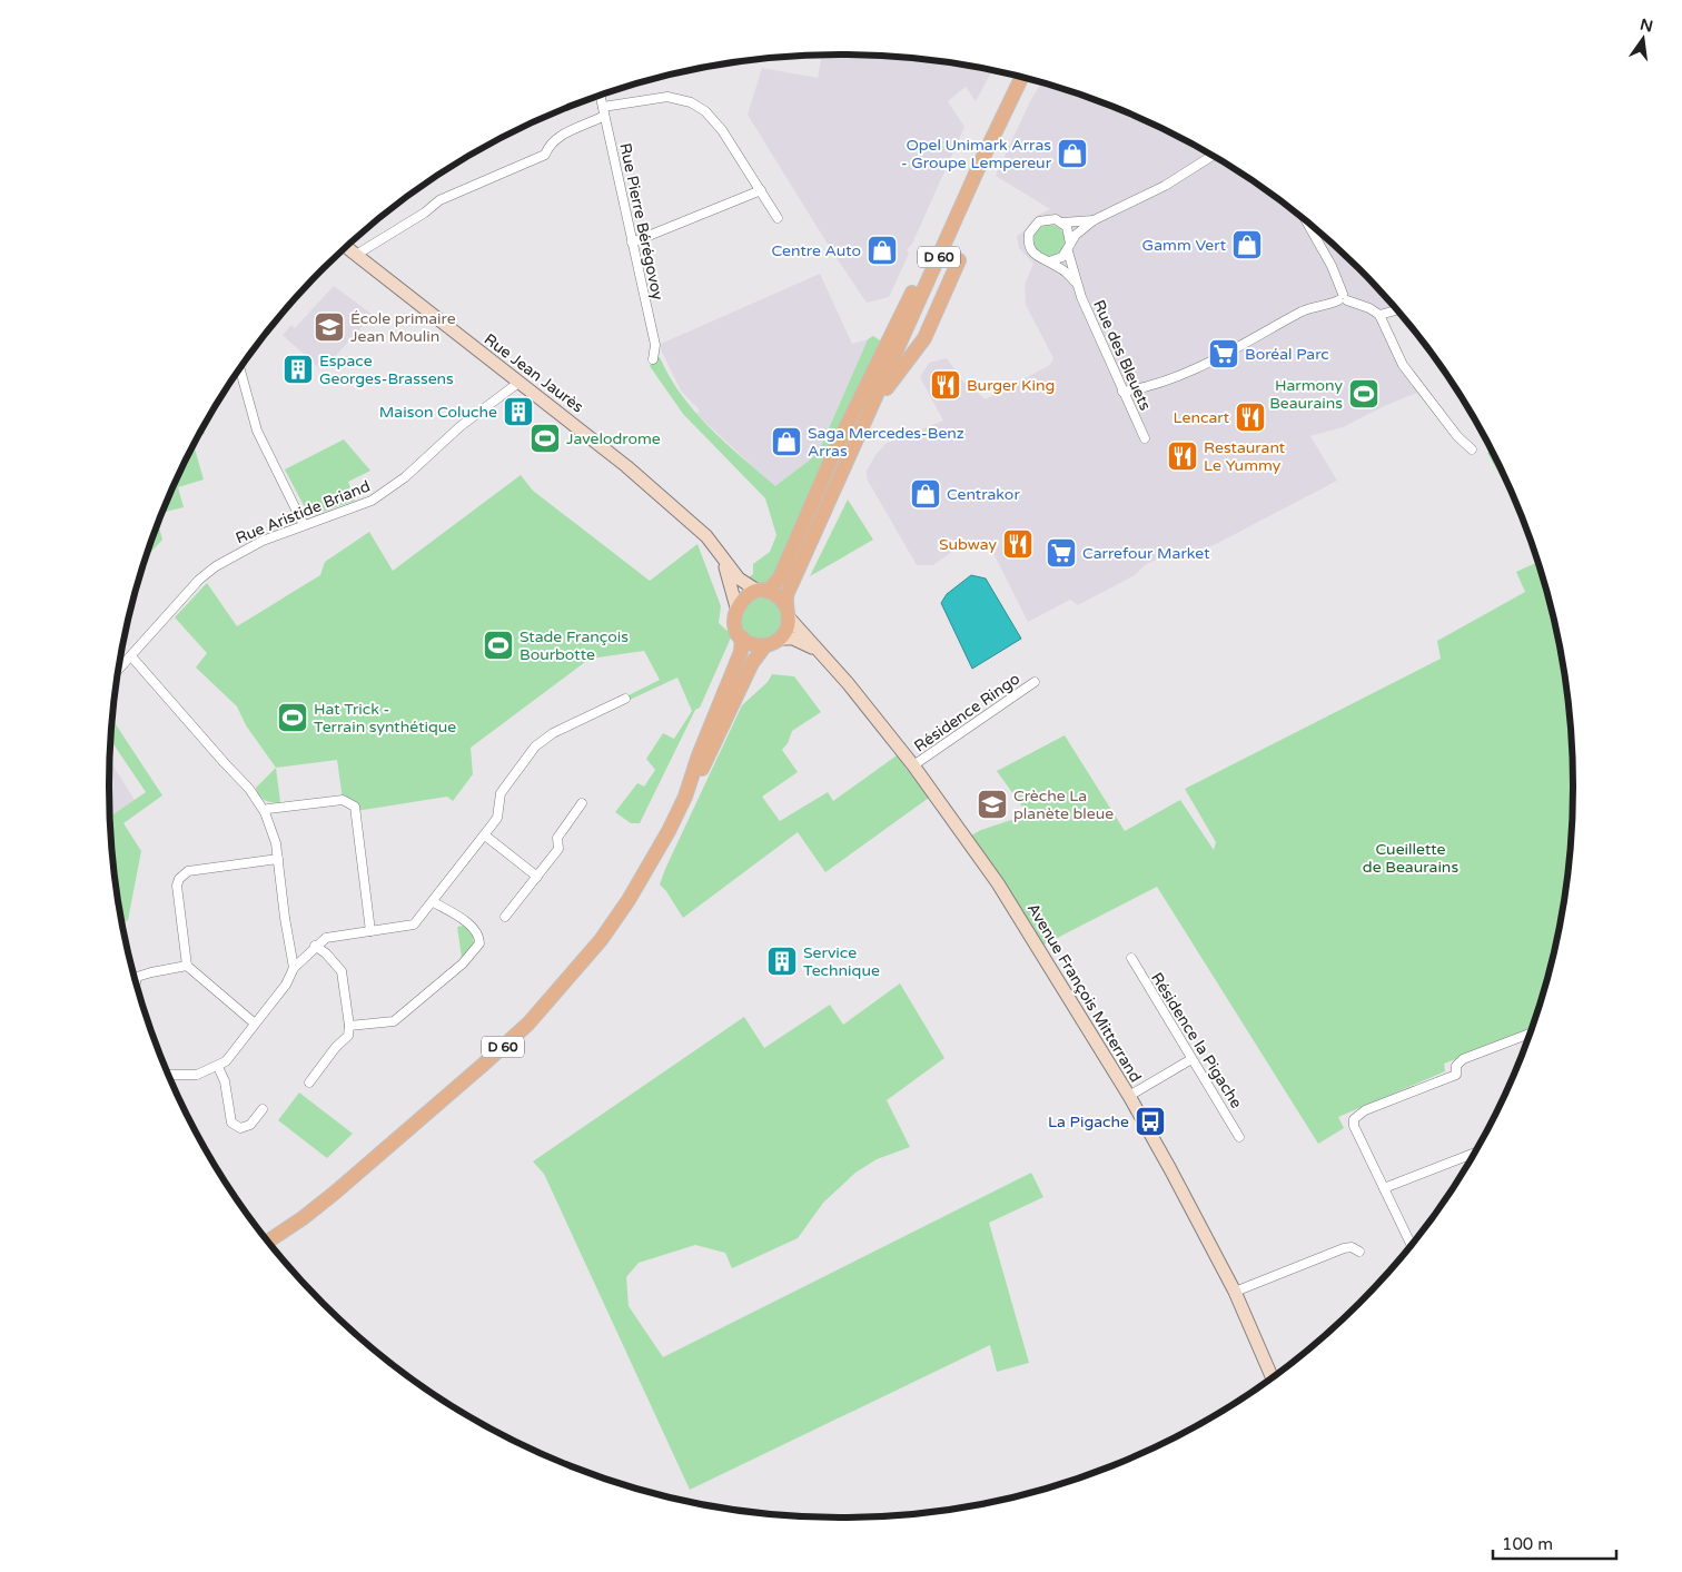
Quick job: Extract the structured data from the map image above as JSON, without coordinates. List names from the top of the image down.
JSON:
{
  "streets": {
    "main road": ["D 60", "Rue Jean Jaurès", "Avenue François Mitterrand"],
    "street": [
      "Rue Pierre Bérégovoy",
      "Rue des Bleuets",
      "Rue Aristide Briand",
      "Résidence Ringo",
      "Résidence la Pigache"
    ]
  },
  "crossings": [
    ["D 60", "Rue Jean Jaurès"],
    ["D 60", "Avenue François Mitterrand"],
    ["Rue Jean Jaurès", "Rue Aristide Briand"],
    ["Rue Jean Jaurès", "Avenue François Mitterrand"],
    ["Résidence Ringo", "Avenue François Mitterrand"]
  ],
  "parks": ["Cueillette de Beaurains"],
  "places": {
    "shop": [
      "Opel Unimark Arras - Groupe Lempereur",
      "Gamm Vert",
      "Centre Auto",
      "Saga Mercedes-Benz Arras",
      "Centrakor"
    ],
    "school or university": ["École primaire Jean Moulin", "Crèche La planète bleue"],
    "supermarket": ["Boréal Parc", "Carrefour Market"],
    "building": ["Espace Georges-Brassens", "Maison Coluche", "Service Technique"],
    "restaurant": [
      "Burger King",
      "Lencart",
      "Restaurant Le Yummy",
      "Subway"
    ],
    "sports": [
      "Harmony Beaurains",
      "Javelodrome",
      "Stade François Bourbotte",
      "Hat Trick - Terrain synthétique"
    ],
    "bus stop": ["La Pigache"]
  },
  "scale_bar": "100 m",
  "north": "top"
}
